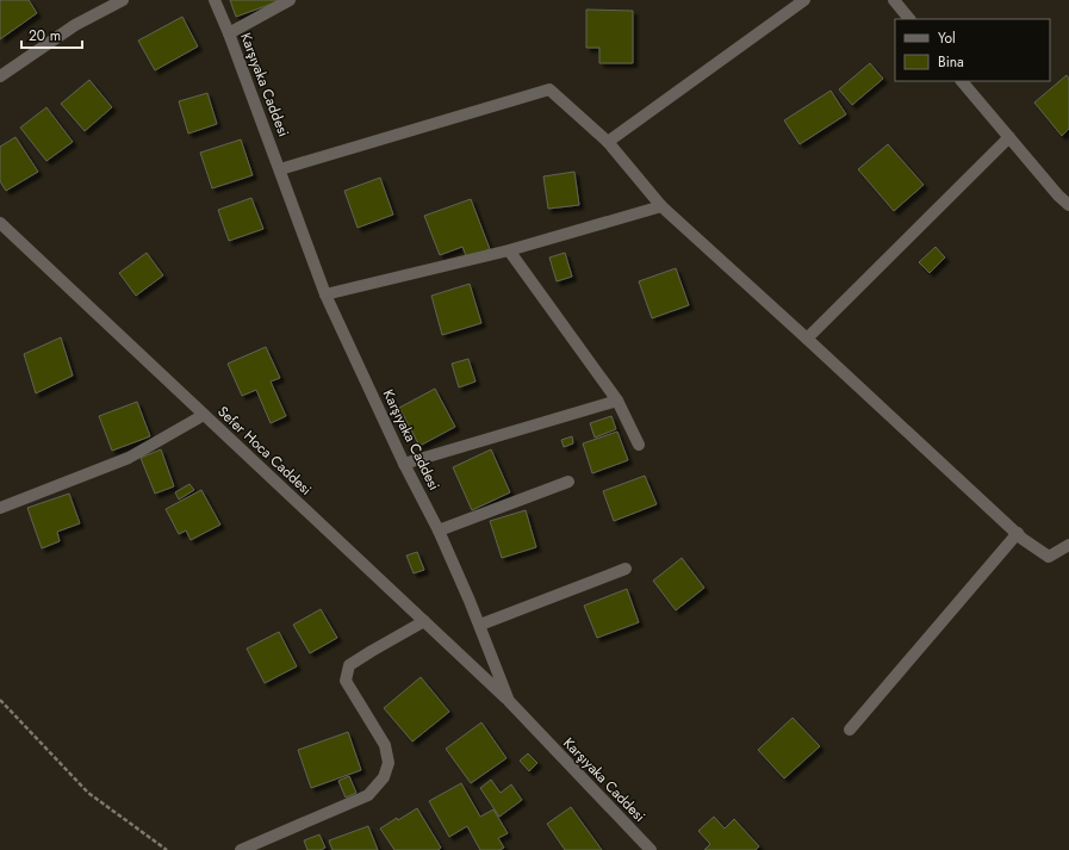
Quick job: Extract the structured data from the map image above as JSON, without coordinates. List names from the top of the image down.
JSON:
{
  "streets": {
    "street": ["Karşıyaka Caddesi", "Sefer Hoca Caddesi"]
  },
  "crossings": [
    ["Karşıyaka Caddesi", "Sefer Hoca Caddesi"]
  ],
  "legend": ["Yol", "Bina"],
  "scale_bar": "20 m"
}
